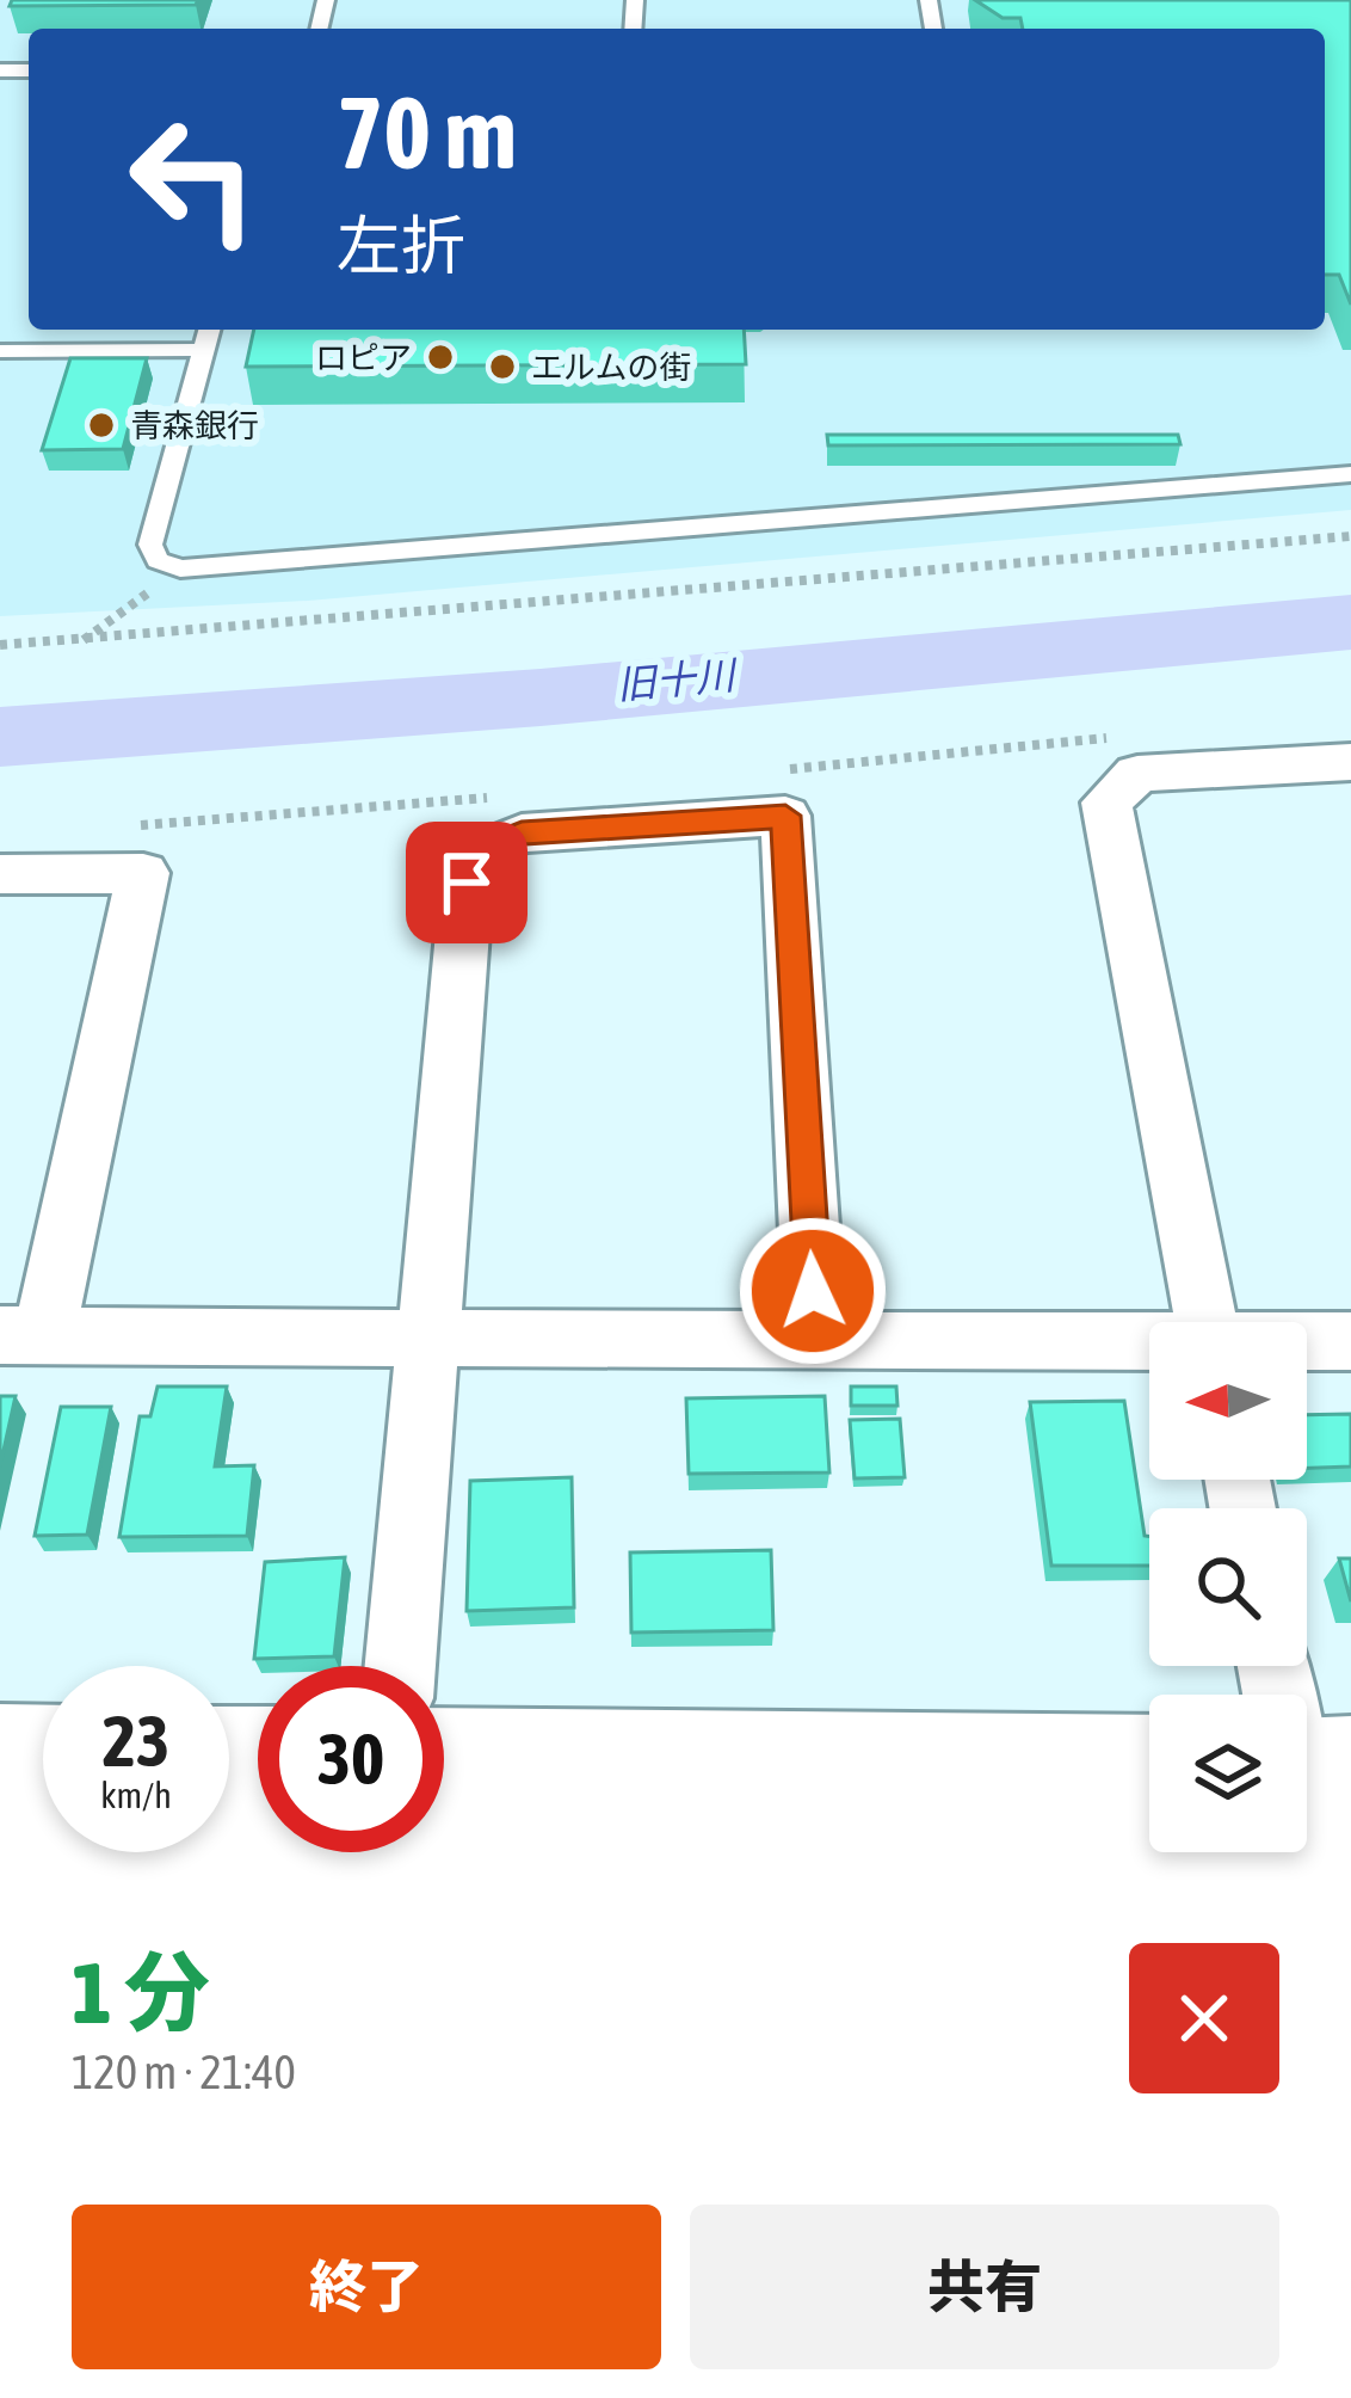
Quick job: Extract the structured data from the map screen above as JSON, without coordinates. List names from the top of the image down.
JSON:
{
  "water": ["旧十川"],
  "places": ["ロピア", "エルムの街", "青森銀行"],
  "north": "left",
  "page": {
    "turn": ["70 m", "左折"],
    "speed": "23 km/h",
    "limit": "30",
    "heading": ["1 分", "120 m · 21:40"],
    "buttons": ["終了", "共有"]
  }
}
